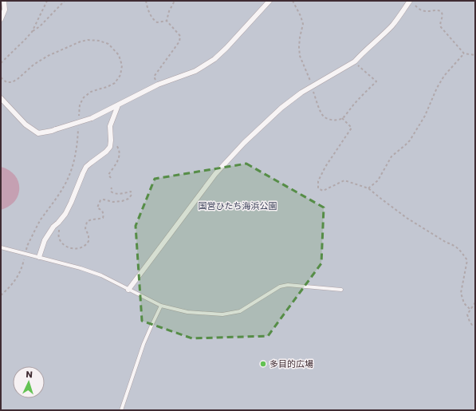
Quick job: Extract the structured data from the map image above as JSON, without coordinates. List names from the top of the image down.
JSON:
{
  "parks": ["国営ひたち海浜公園"],
  "places": ["多目的広場"],
  "north": "top"
}
